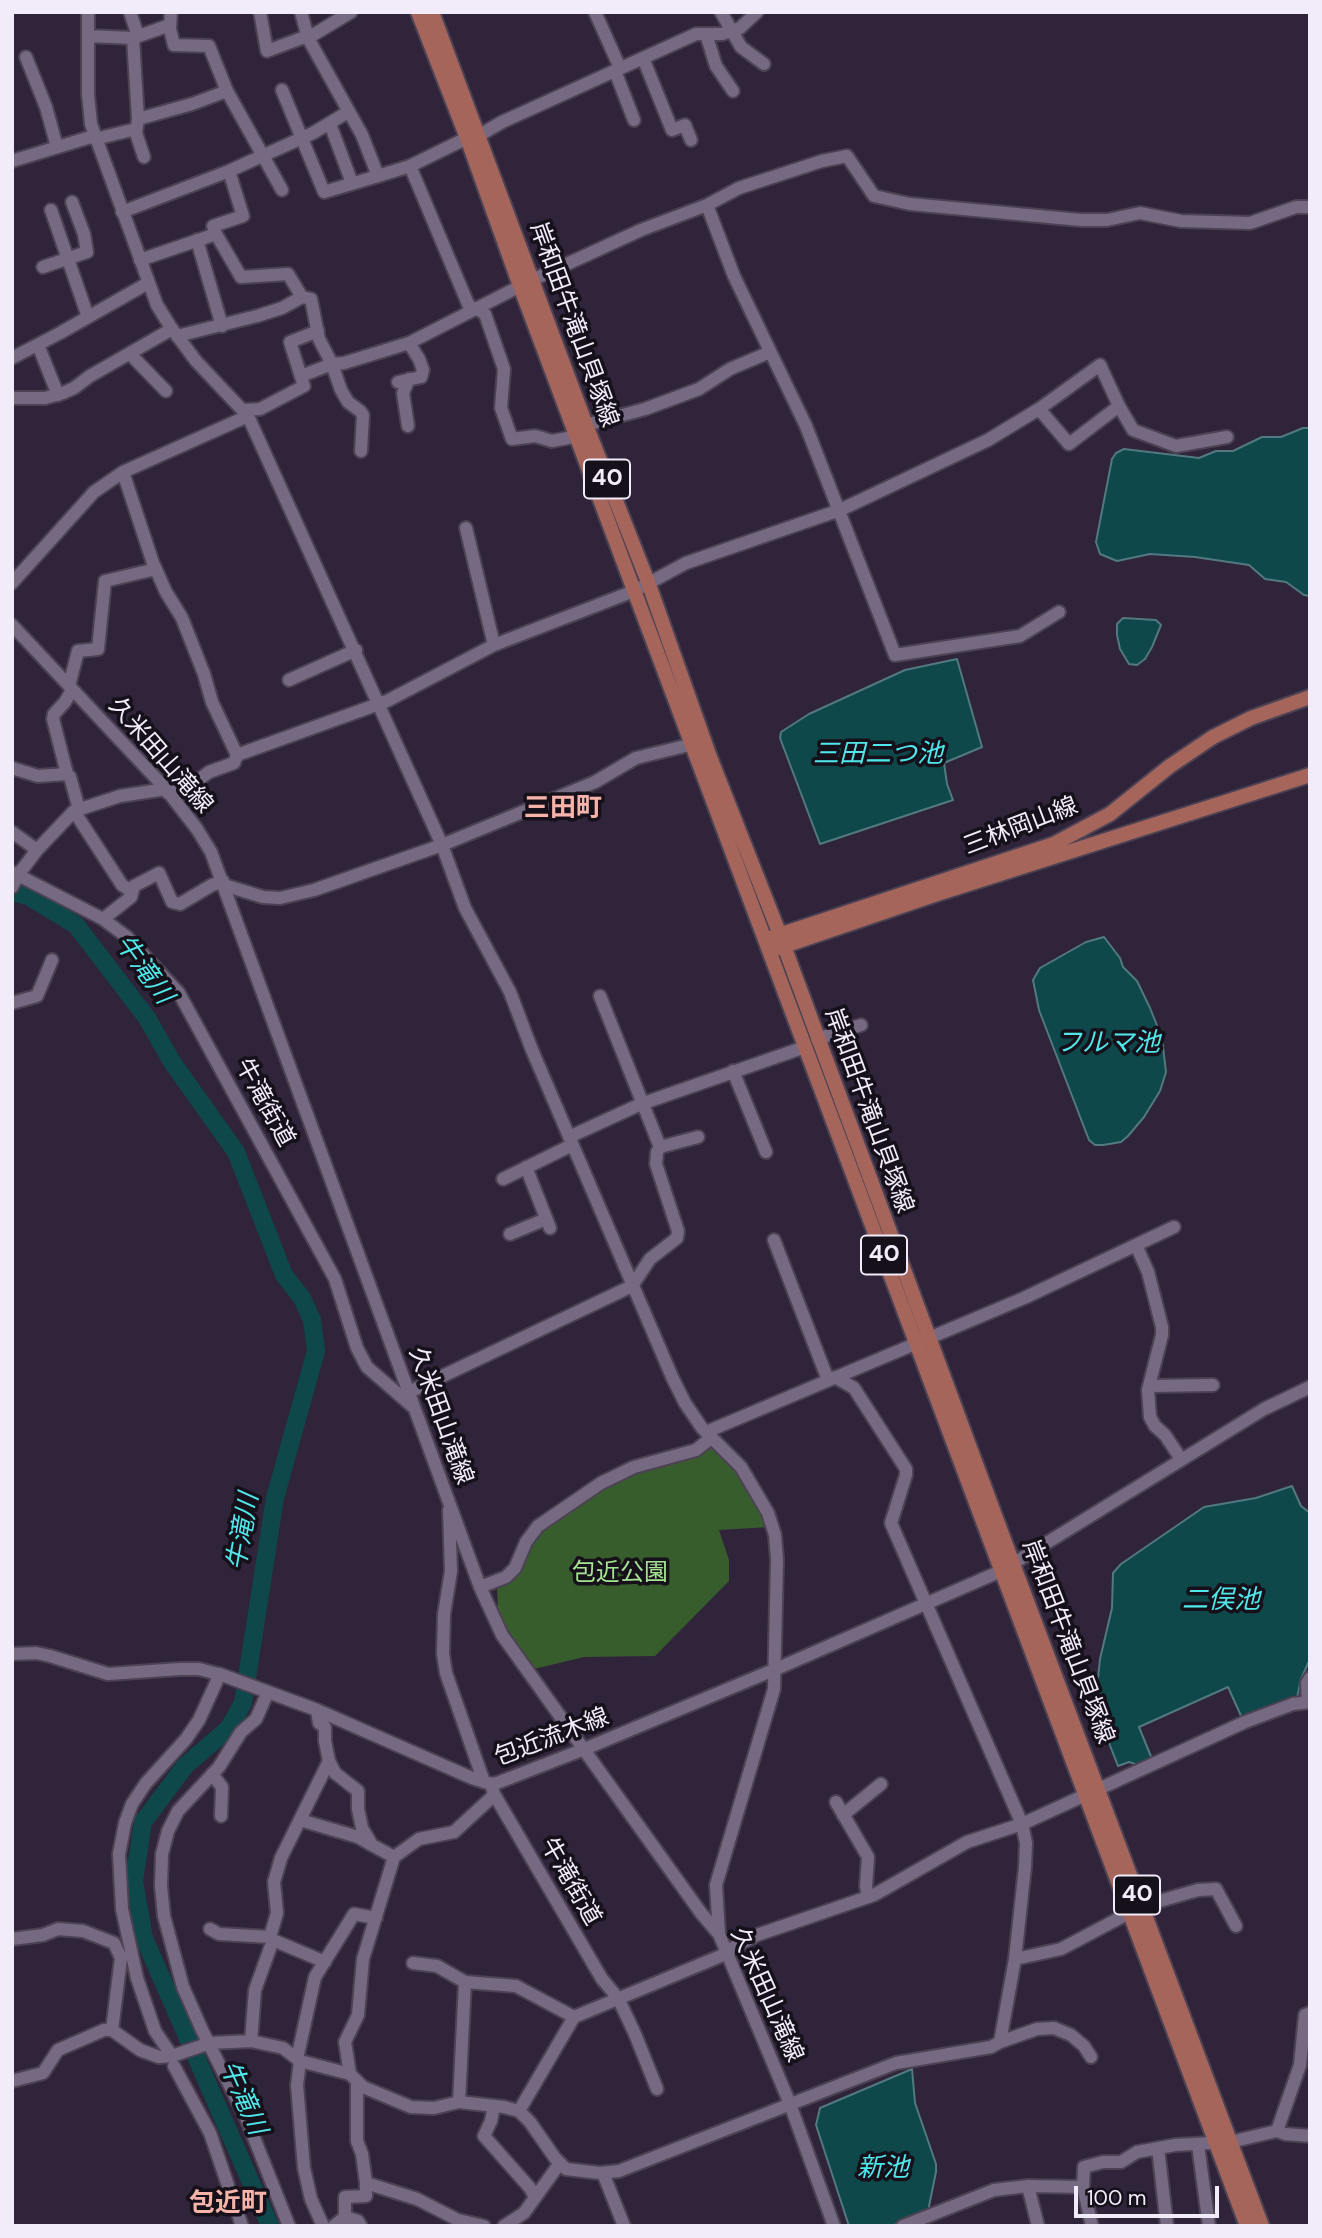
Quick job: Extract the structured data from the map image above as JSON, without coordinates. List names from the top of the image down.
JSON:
{
  "streets": {
    "main road": ["岸和田牛滝山貝塚線", "40", "三林岡山線"],
    "street": ["久米田山滝線", "牛滝街道", "包近流木線"]
  },
  "crossings": [
    ["岸和田牛滝山貝塚線", "三林岡山線"],
    ["岸和田牛滝山貝塚線", "包近流木線"],
    ["久米田山滝線", "牛滝街道"],
    ["久米田山滝線", "包近流木線"],
    ["牛滝街道", "包近流木線"]
  ],
  "districts": ["三田町", "包近町"],
  "water": [
    "三田二つ池",
    "牛滝川",
    "フルマ池",
    "二俣池",
    "新池"
  ],
  "parks": ["包近公園"],
  "scale_bar": "100 m"
}
